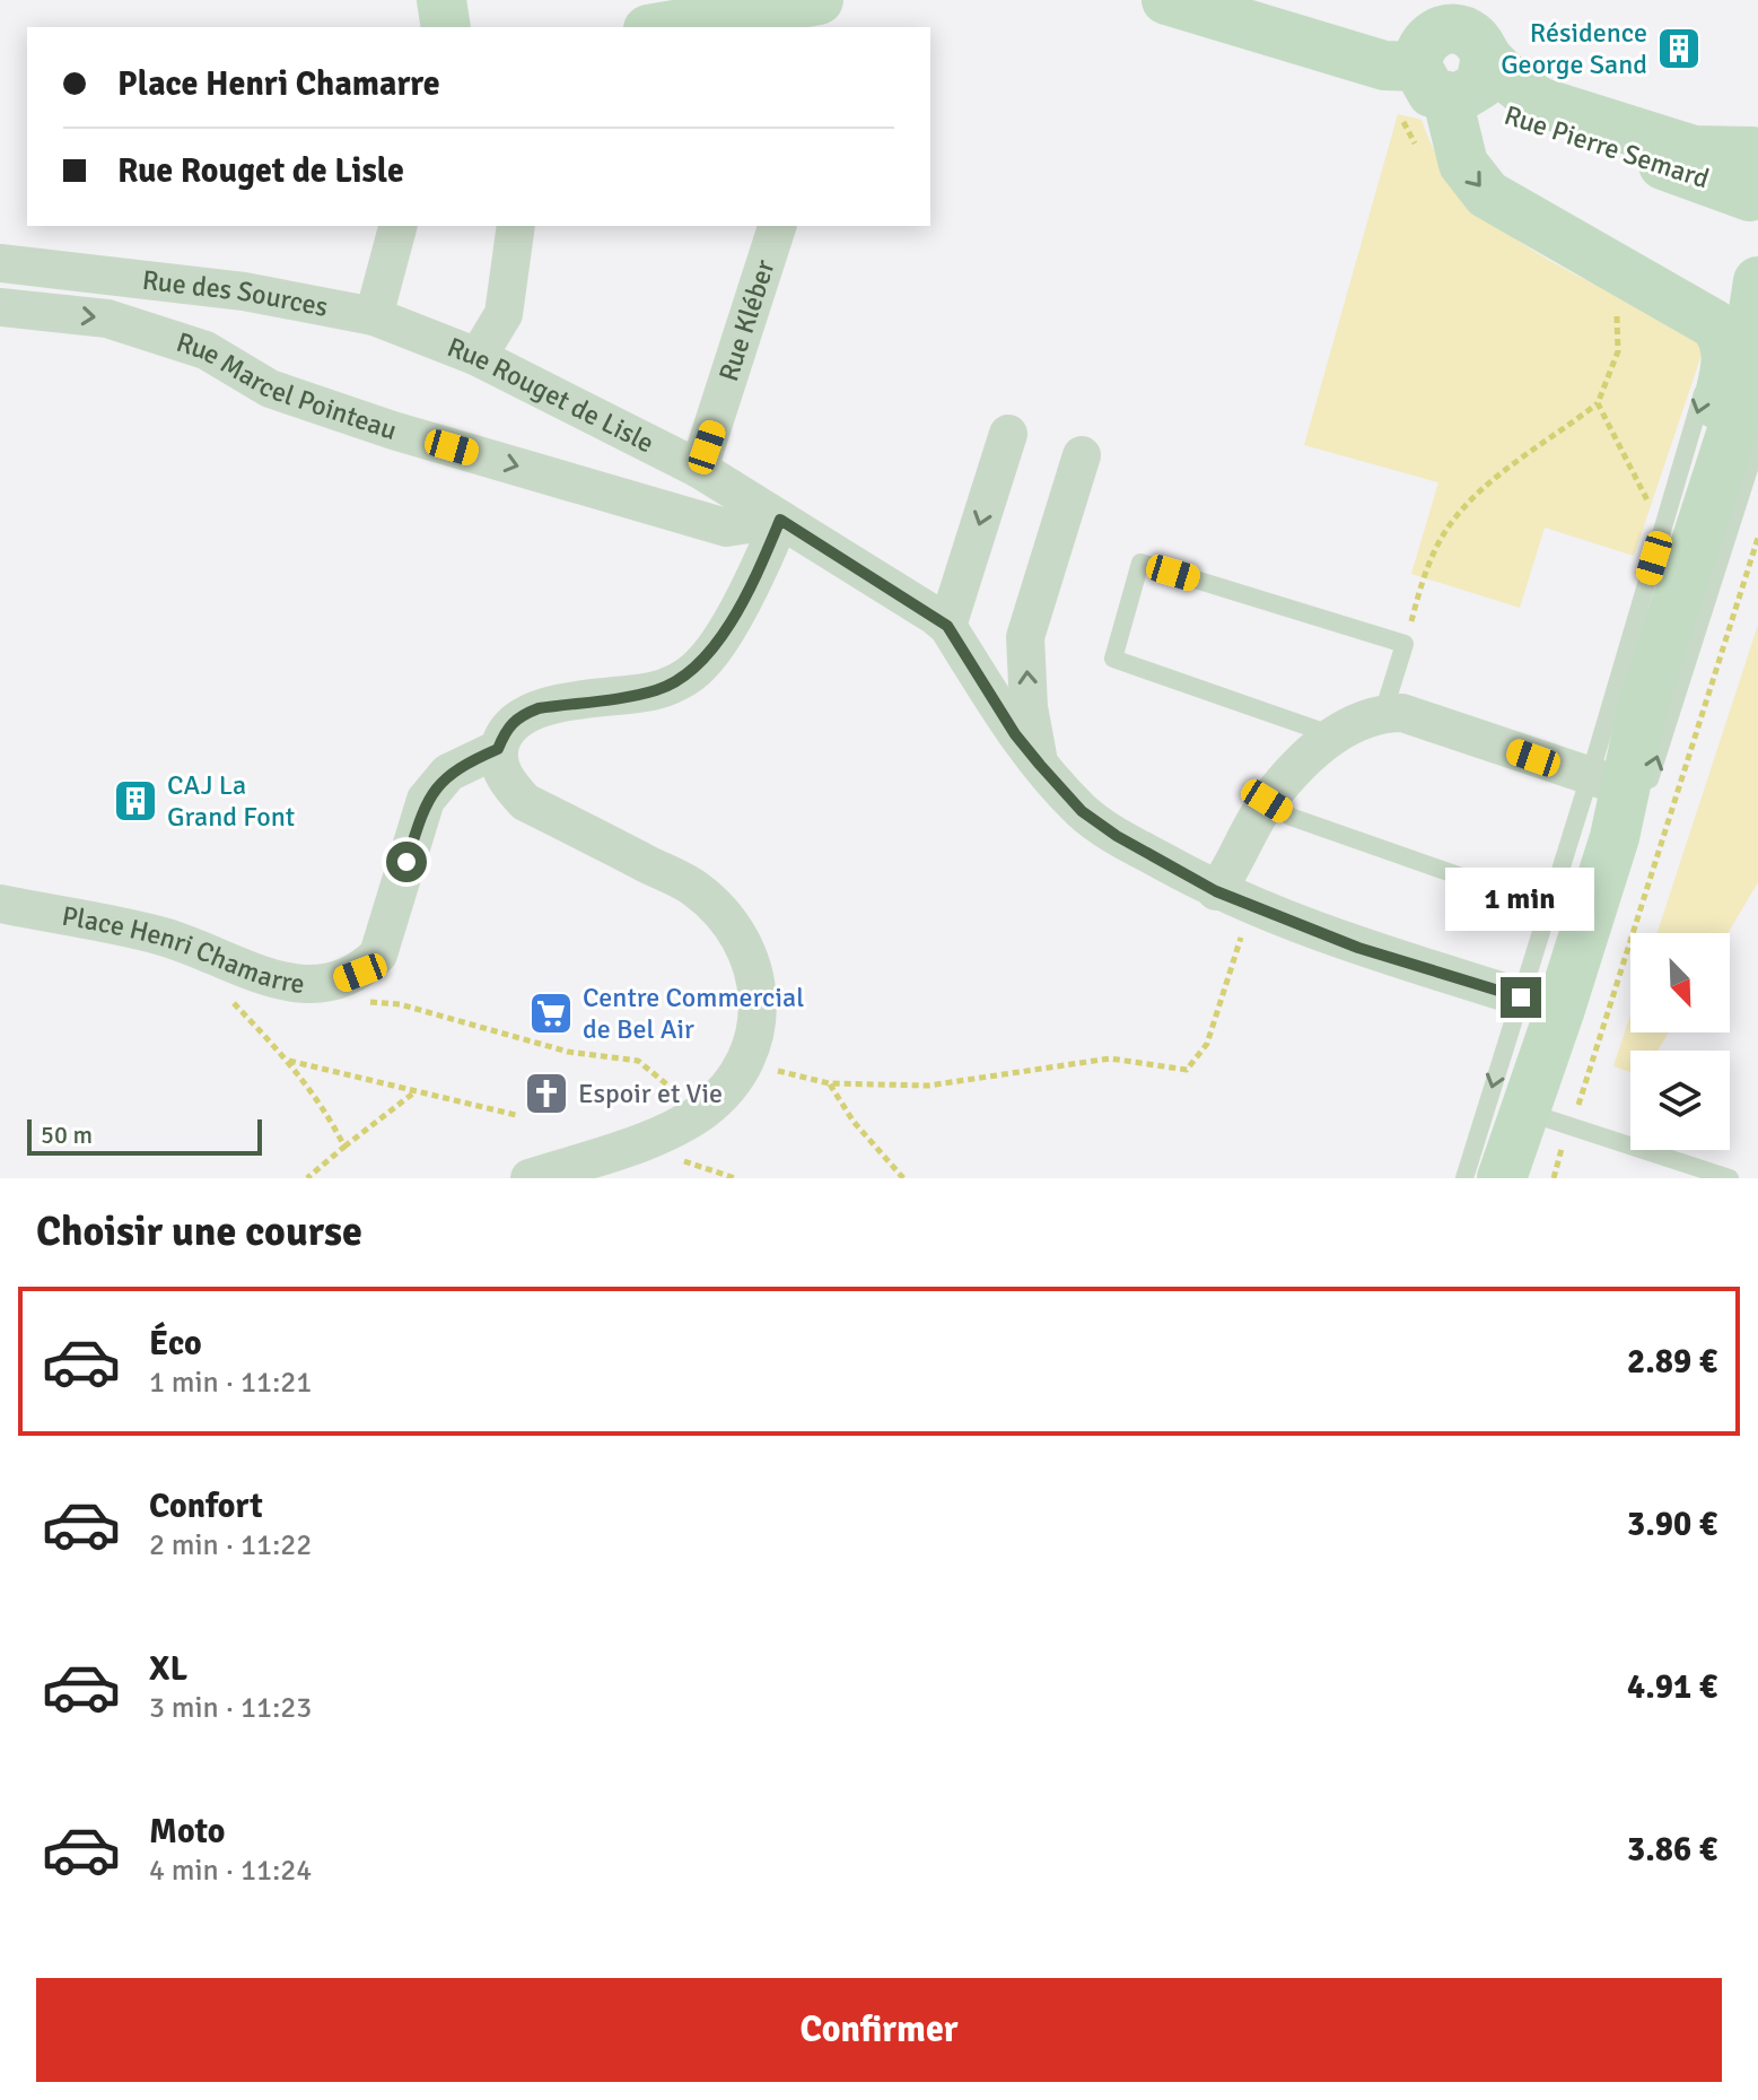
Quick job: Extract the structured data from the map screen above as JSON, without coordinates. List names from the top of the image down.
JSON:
{
  "streets": {
    "main road": ["Rue Pierre Semard"],
    "street": [
      "Rue des Sources",
      "Rue Kléber",
      "Rue Marcel Pointeau",
      "Rue Rouget de Lisle",
      "Place Henri Chamarre"
    ]
  },
  "crossings": [
    ["Rue des Sources", "Rue Rouget de Lisle"],
    ["Rue Kléber", "Rue Rouget de Lisle"],
    ["Rue Marcel Pointeau", "Rue Rouget de Lisle"]
  ],
  "one_way": ["Rue Marcel Pointeau"],
  "places": {
    "building": ["Résidence George Sand", "CAJ La Grand Font"],
    "supermarket": ["Centre Commercial de Bel Air"],
    "church": ["Espoir et Vie"]
  },
  "scale_bar": "50 m",
  "north": "bottom right",
  "page": {
    "banner": ["Place Henri Chamarre", "Rue Rouget de Lisle"],
    "bubble": "1 min",
    "scale": "50 m",
    "heading": "Choisir une course",
    "list": [
      {
        "name": "Éco",
        "note": "1 min · 11:21",
        "value": "2.89 €"
      },
      {
        "name": "Confort",
        "note": "2 min · 11:22",
        "value": "3.90 €"
      },
      {
        "name": "XL",
        "note": "3 min · 11:23",
        "value": "4.91 €"
      },
      {
        "name": "Moto",
        "note": "4 min · 11:24",
        "value": "3.86 €"
      }
    ],
    "buttons": "Confirmer"
  }
}
